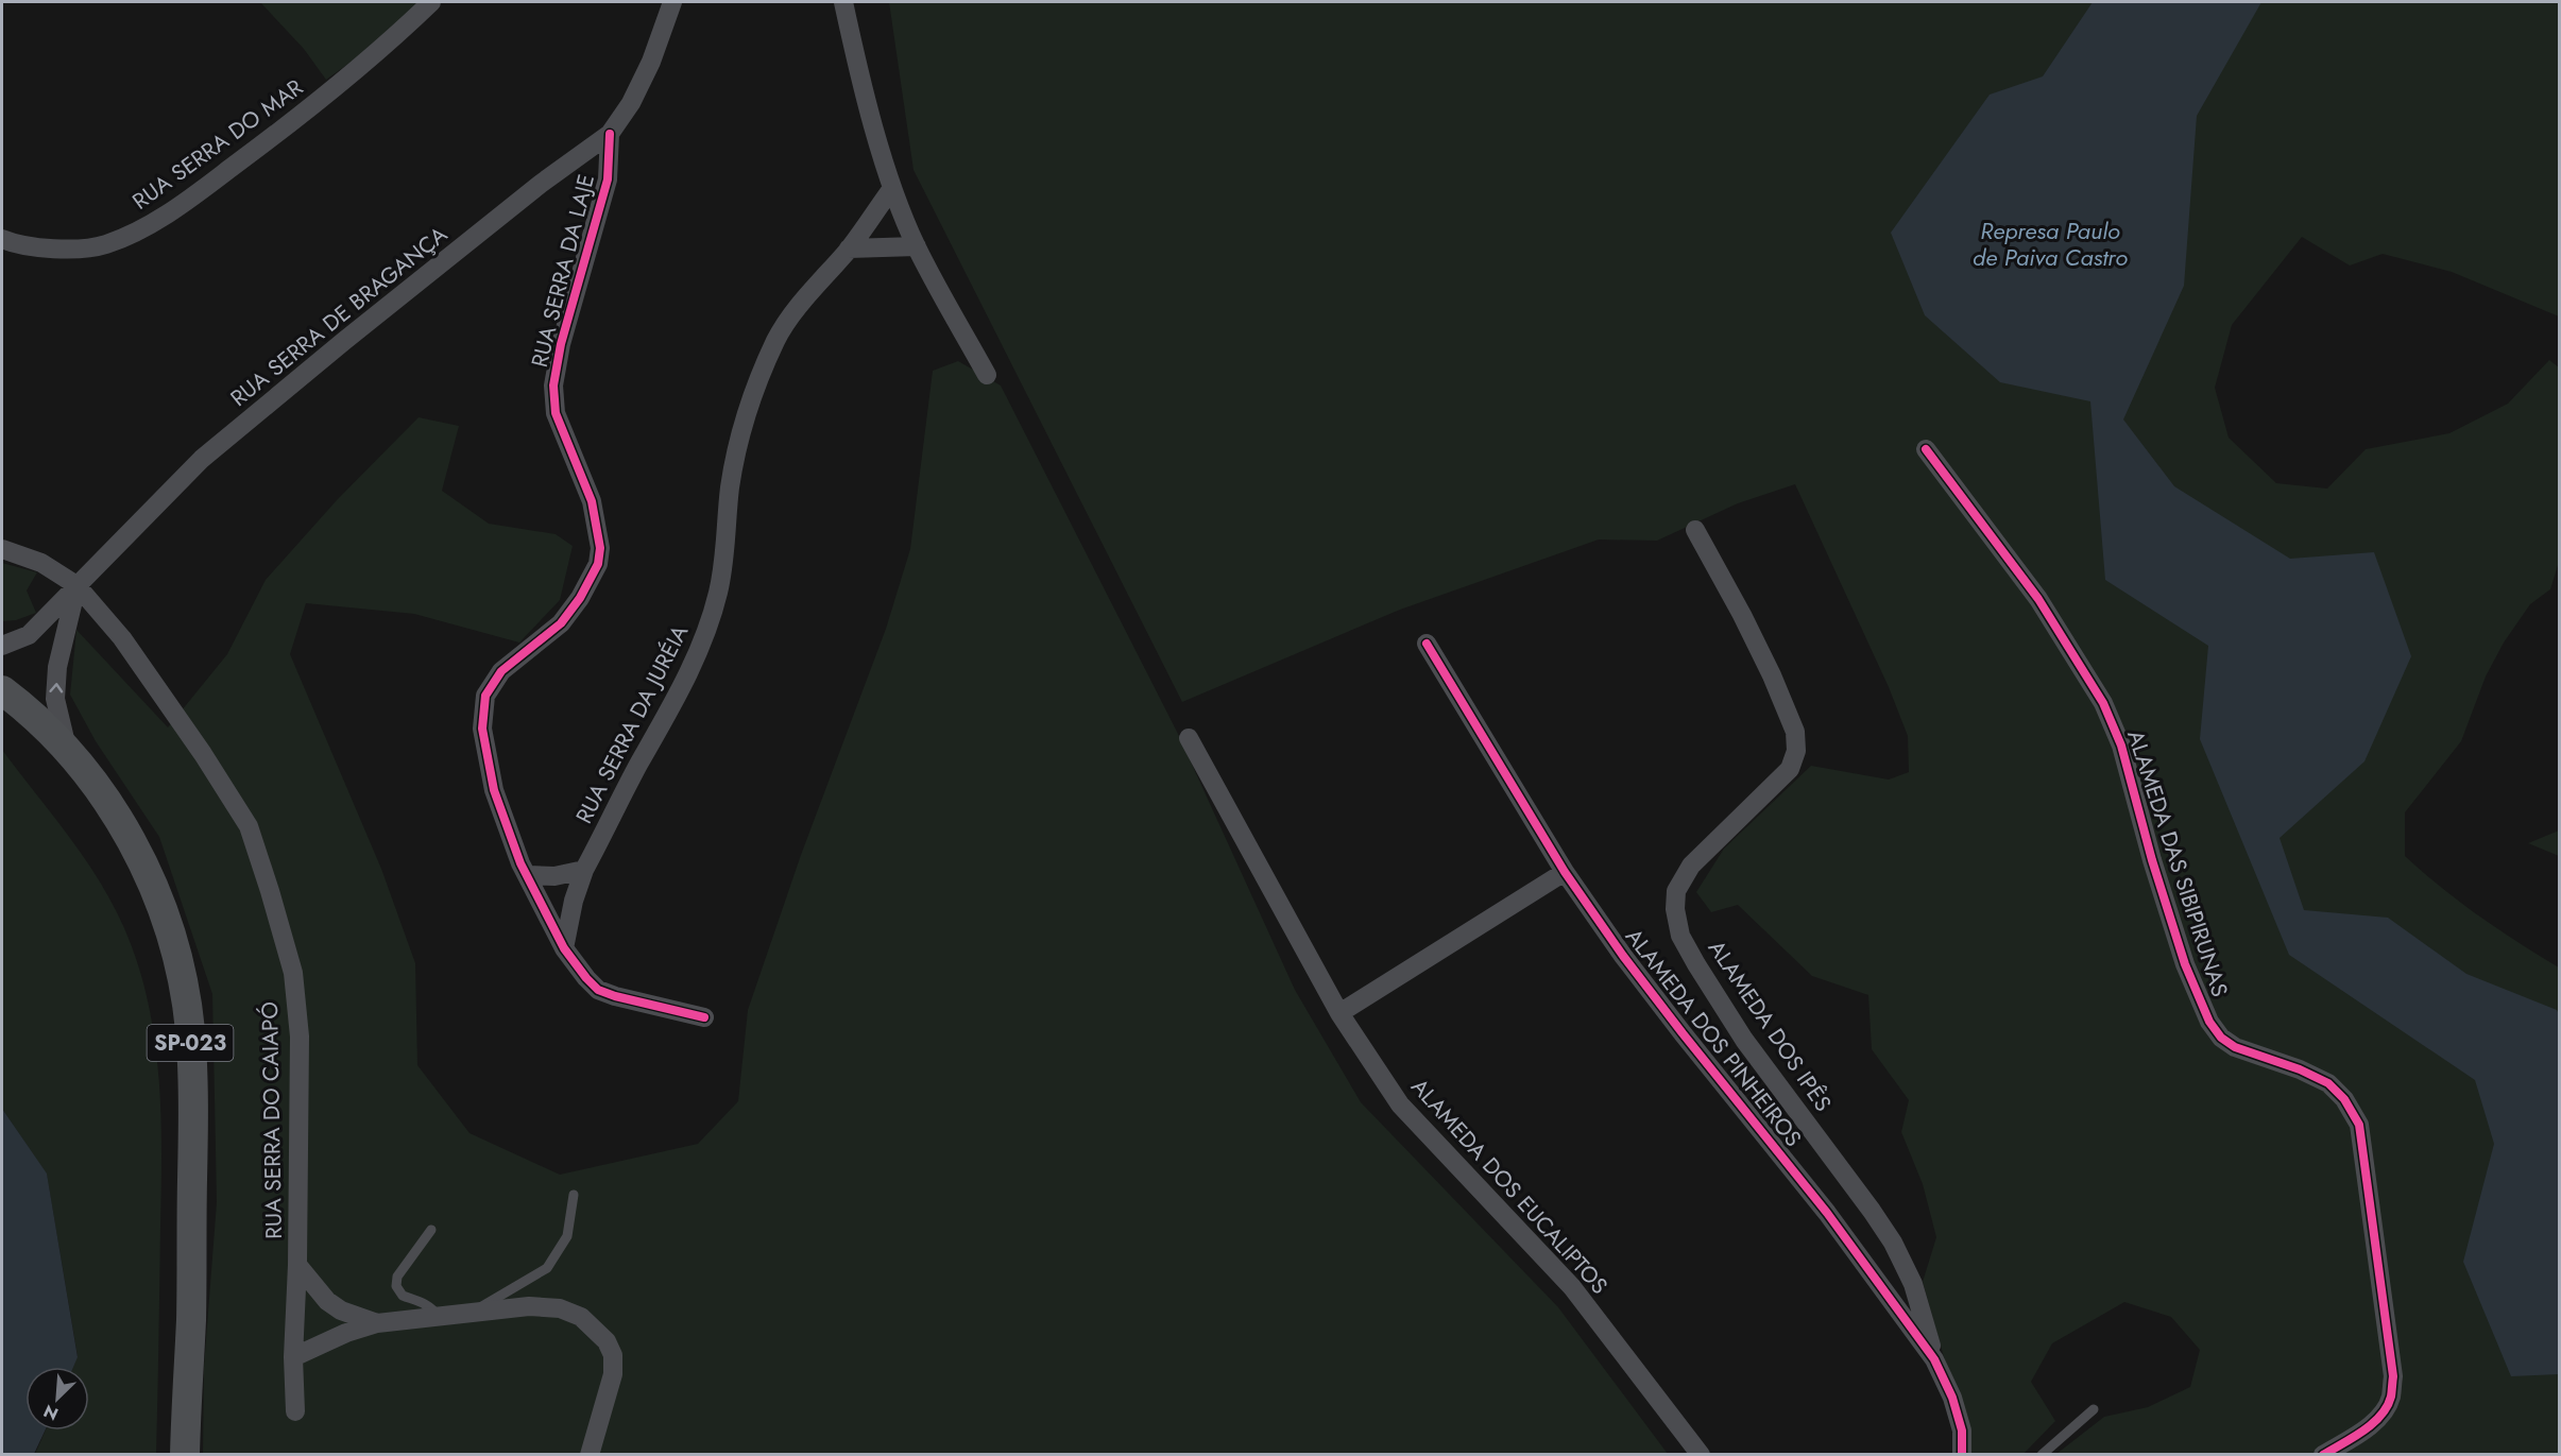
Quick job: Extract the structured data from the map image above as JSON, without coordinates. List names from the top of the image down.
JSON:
{
  "streets": {
    "main road": ["SP-023"],
    "street": [
      "RUA SERRA DO MAR",
      "RUA SERRA DA LAJE",
      "RUA SERRA DE BRAGANÇA",
      "RUA SERRA DA JURÉIA",
      "ALAMEDA DAS SIBIPIRUNAS",
      "ALAMEDA DOS IPÊS",
      "ALAMEDA DOS PINHEIROS",
      "RUA SERRA DO CAIAPÓ",
      "ALAMEDA DOS EUCALIPTOS"
    ]
  },
  "crossings": [
    ["RUA SERRA DA LAJE", "RUA SERRA DE BRAGANÇA"],
    ["RUA SERRA DA LAJE", "RUA SERRA DA JURÉIA"],
    ["RUA SERRA DE BRAGANÇA", "RUA SERRA DO CAIAPÓ"],
    ["ALAMEDA DOS IPÊS", "ALAMEDA DOS PINHEIROS"]
  ],
  "water": ["Represa Paulo de Paiva Castro"],
  "north": "bottom left"
}
